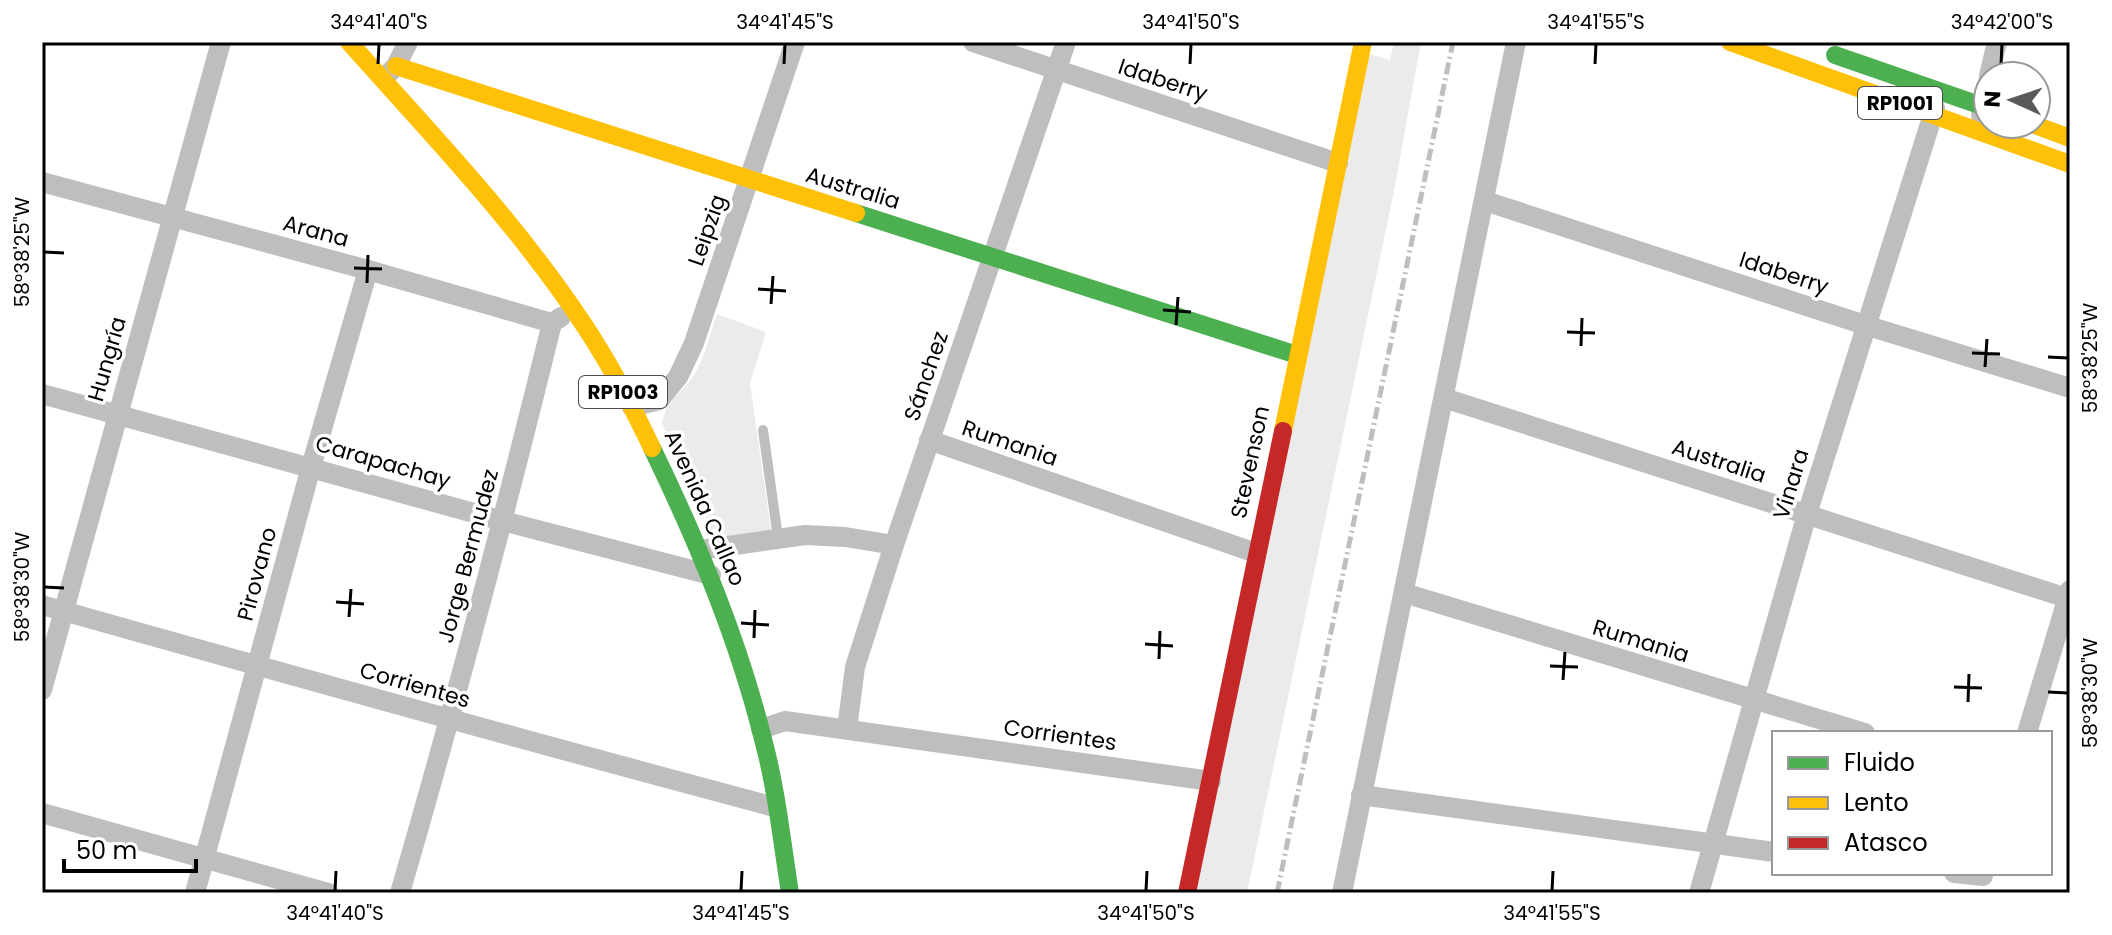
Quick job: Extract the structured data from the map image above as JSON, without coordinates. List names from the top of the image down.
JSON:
{
  "streets": {
    "street": [
      "Idaberry",
      "RP1001",
      "Australia",
      "Leipzig",
      "Arana",
      "Hungría",
      "Sánchez",
      "RP1003",
      "Rumania",
      "Carapachay",
      "Stevenson",
      "Vinara",
      "Avenida Callao",
      "Jorge Bermudez",
      "Pirovano",
      "Corrientes"
    ]
  },
  "crossings": [
    ["Idaberry", "Sánchez"],
    ["Idaberry", "Stevenson"],
    ["Idaberry", "Vinara"],
    ["RP1001", "Vinara"],
    ["Australia", "Leipzig"],
    ["Australia", "Sánchez"],
    ["Australia", "Stevenson"],
    ["Australia", "Vinara"],
    ["Australia", "Avenida Callao"],
    ["Leipzig", "Avenida Callao"],
    ["Arana", "Hungría"],
    ["Arana", "Jorge Bermudez"],
    ["Arana", "Pirovano"],
    ["Hungría", "Carapachay"],
    ["Hungría", "Corrientes"],
    ["Sánchez", "Rumania"],
    ["Sánchez", "Corrientes"],
    ["Rumania", "Stevenson"],
    ["Rumania", "Vinara"],
    ["Carapachay", "Avenida Callao"],
    ["Carapachay", "Jorge Bermudez"],
    ["Carapachay", "Pirovano"],
    ["Stevenson", "Corrientes"],
    ["Avenida Callao", "Corrientes"],
    ["Jorge Bermudez", "Corrientes"],
    ["Pirovano", "Corrientes"]
  ],
  "legend": ["Fluido", "Lento", "Atasco"],
  "scale_bar": "50 m",
  "north": "left",
  "coordinates": [
    "34°41'40\"S",
    "34°41'45\"S",
    "34°41'50\"S",
    "34°41'55\"S",
    "34°42'00\"S",
    "58°38'25\"W",
    "58°38'30\"W"
  ]
}
